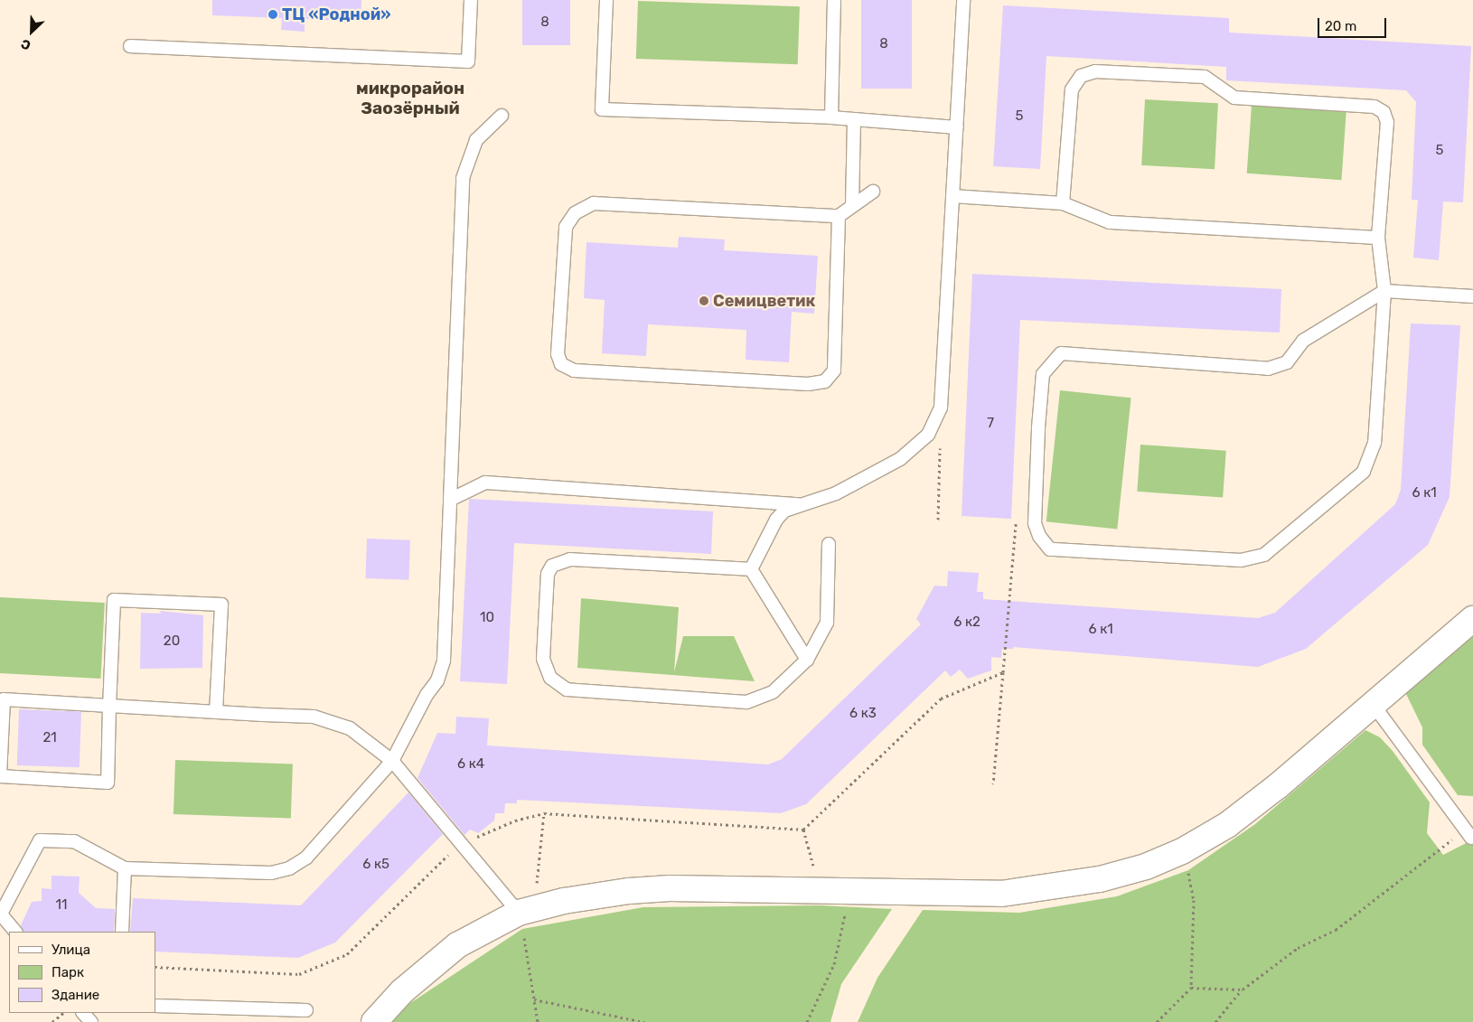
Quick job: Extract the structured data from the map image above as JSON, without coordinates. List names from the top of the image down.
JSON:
{
  "districts": ["микрорайон Заозёрный"],
  "places": ["ТЦ «Родной»", "Семицветик"],
  "house_numbers": [
    "8",
    "8",
    "5",
    "5",
    "7",
    "6 к1",
    "10",
    "6 к2",
    "6 к1",
    "20",
    "6 к3",
    "21",
    "6 к4",
    "6 к5",
    "11"
  ],
  "legend": ["Улица", "Парк", "Здание"],
  "scale_bar": "20 m",
  "north": "bottom left"
}
